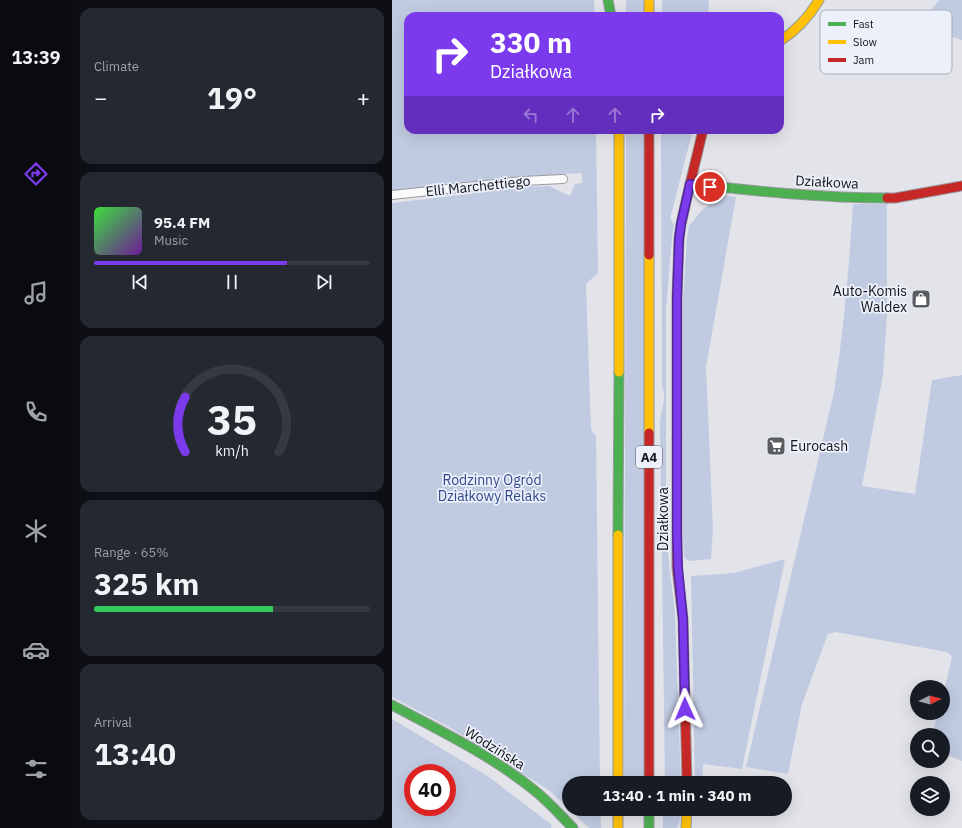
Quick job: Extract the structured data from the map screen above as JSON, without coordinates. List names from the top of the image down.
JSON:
{
  "streets": {
    "main road": ["Działkowa", "A4", "Wodzińska"],
    "street": ["Elli Marchettiego"]
  },
  "parks": ["Rodzinny Ogród Działkowy Relaks"],
  "places": {
    "shop": ["Auto-Komis Waldex"],
    "supermarket": ["Eurocash"]
  },
  "legend": ["Fast", "Slow", "Jam"],
  "north": "right",
  "page": {
    "tabs": "13:39",
    "tile": [
      "Climate",
      ["Range · 65%", "325 km"],
      ["Arrival", "13:40"]
    ],
    "turn": ["330 m", "Działkowa"],
    "heat": ["−", "19°", "+"],
    "song": ["95.4 FM", "Music"],
    "limit": "40",
    "trip": "13:40 · 1 min · 340 m",
    "gauge": ["35", "km/h"]
  }
}
